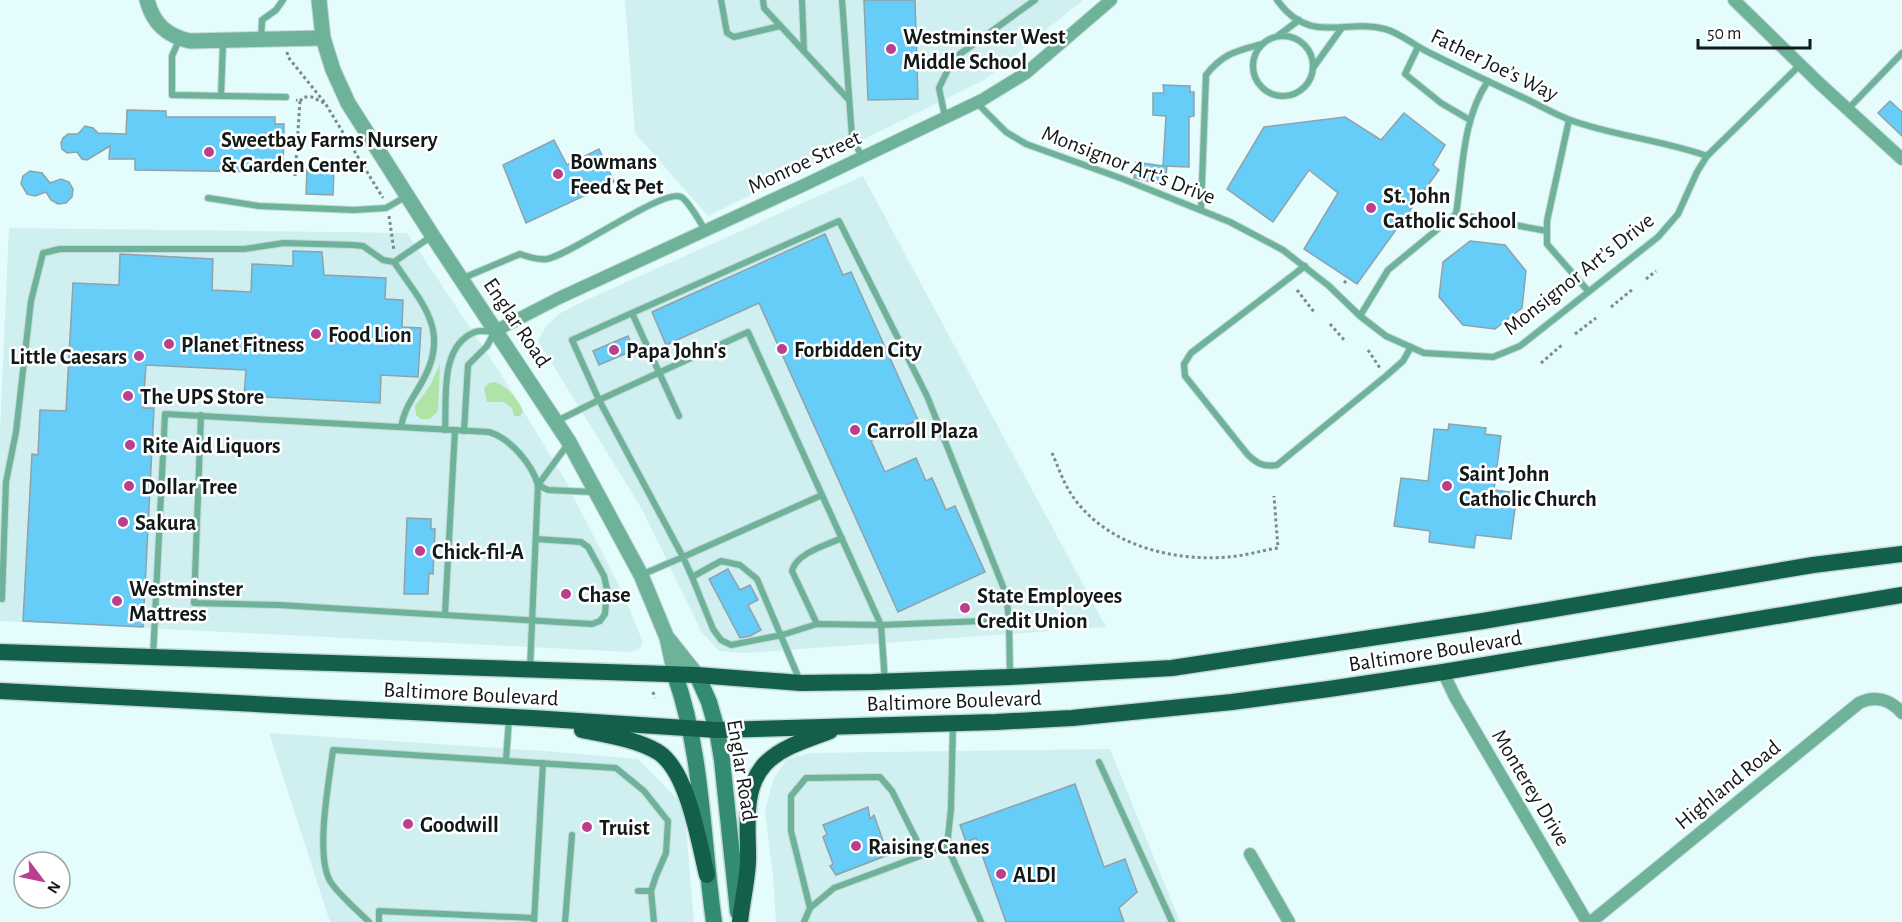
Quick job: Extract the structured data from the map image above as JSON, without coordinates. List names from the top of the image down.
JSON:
{
  "streets": {
    "highway": ["Baltimore Boulevard"],
    "main road": ["Englar Road"],
    "street": ["Monroe Street", "Highland Road", "Monterey Drive"],
    "lane": ["Father Joe’s Way", "Monsignor Art’s Drive"]
  },
  "crossings": [
    ["Father Joe’s Way", "Monsignor Art’s Drive"],
    ["Monroe Street", "Monsignor Art’s Drive"],
    ["Monroe Street", "Englar Road"],
    ["Englar Road", "Baltimore Boulevard"],
    ["Baltimore Boulevard", "Monterey Drive"],
    ["Highland Road", "Monterey Drive"]
  ],
  "places": [
    "Westminster West Middle School",
    "Sweetbay Farms Nursery & Garden Center",
    "Bowmans Feed & Pet",
    "St. John Catholic School",
    "Food Lion",
    "Planet Fitness",
    "Forbidden City",
    "Papa John's",
    "Little Caesars",
    "The UPS Store",
    "Carroll Plaza",
    "Rite Aid Liquors",
    "Dollar Tree",
    "Saint John Catholic Church",
    "Sakura",
    "Chick-fil-A",
    "Chase",
    "Westminster Mattress",
    "State Employees Credit Union",
    "Goodwill",
    "Truist",
    "Raising Canes",
    "ALDI"
  ],
  "scale_bar": "50 m",
  "north": "bottom right"
}
